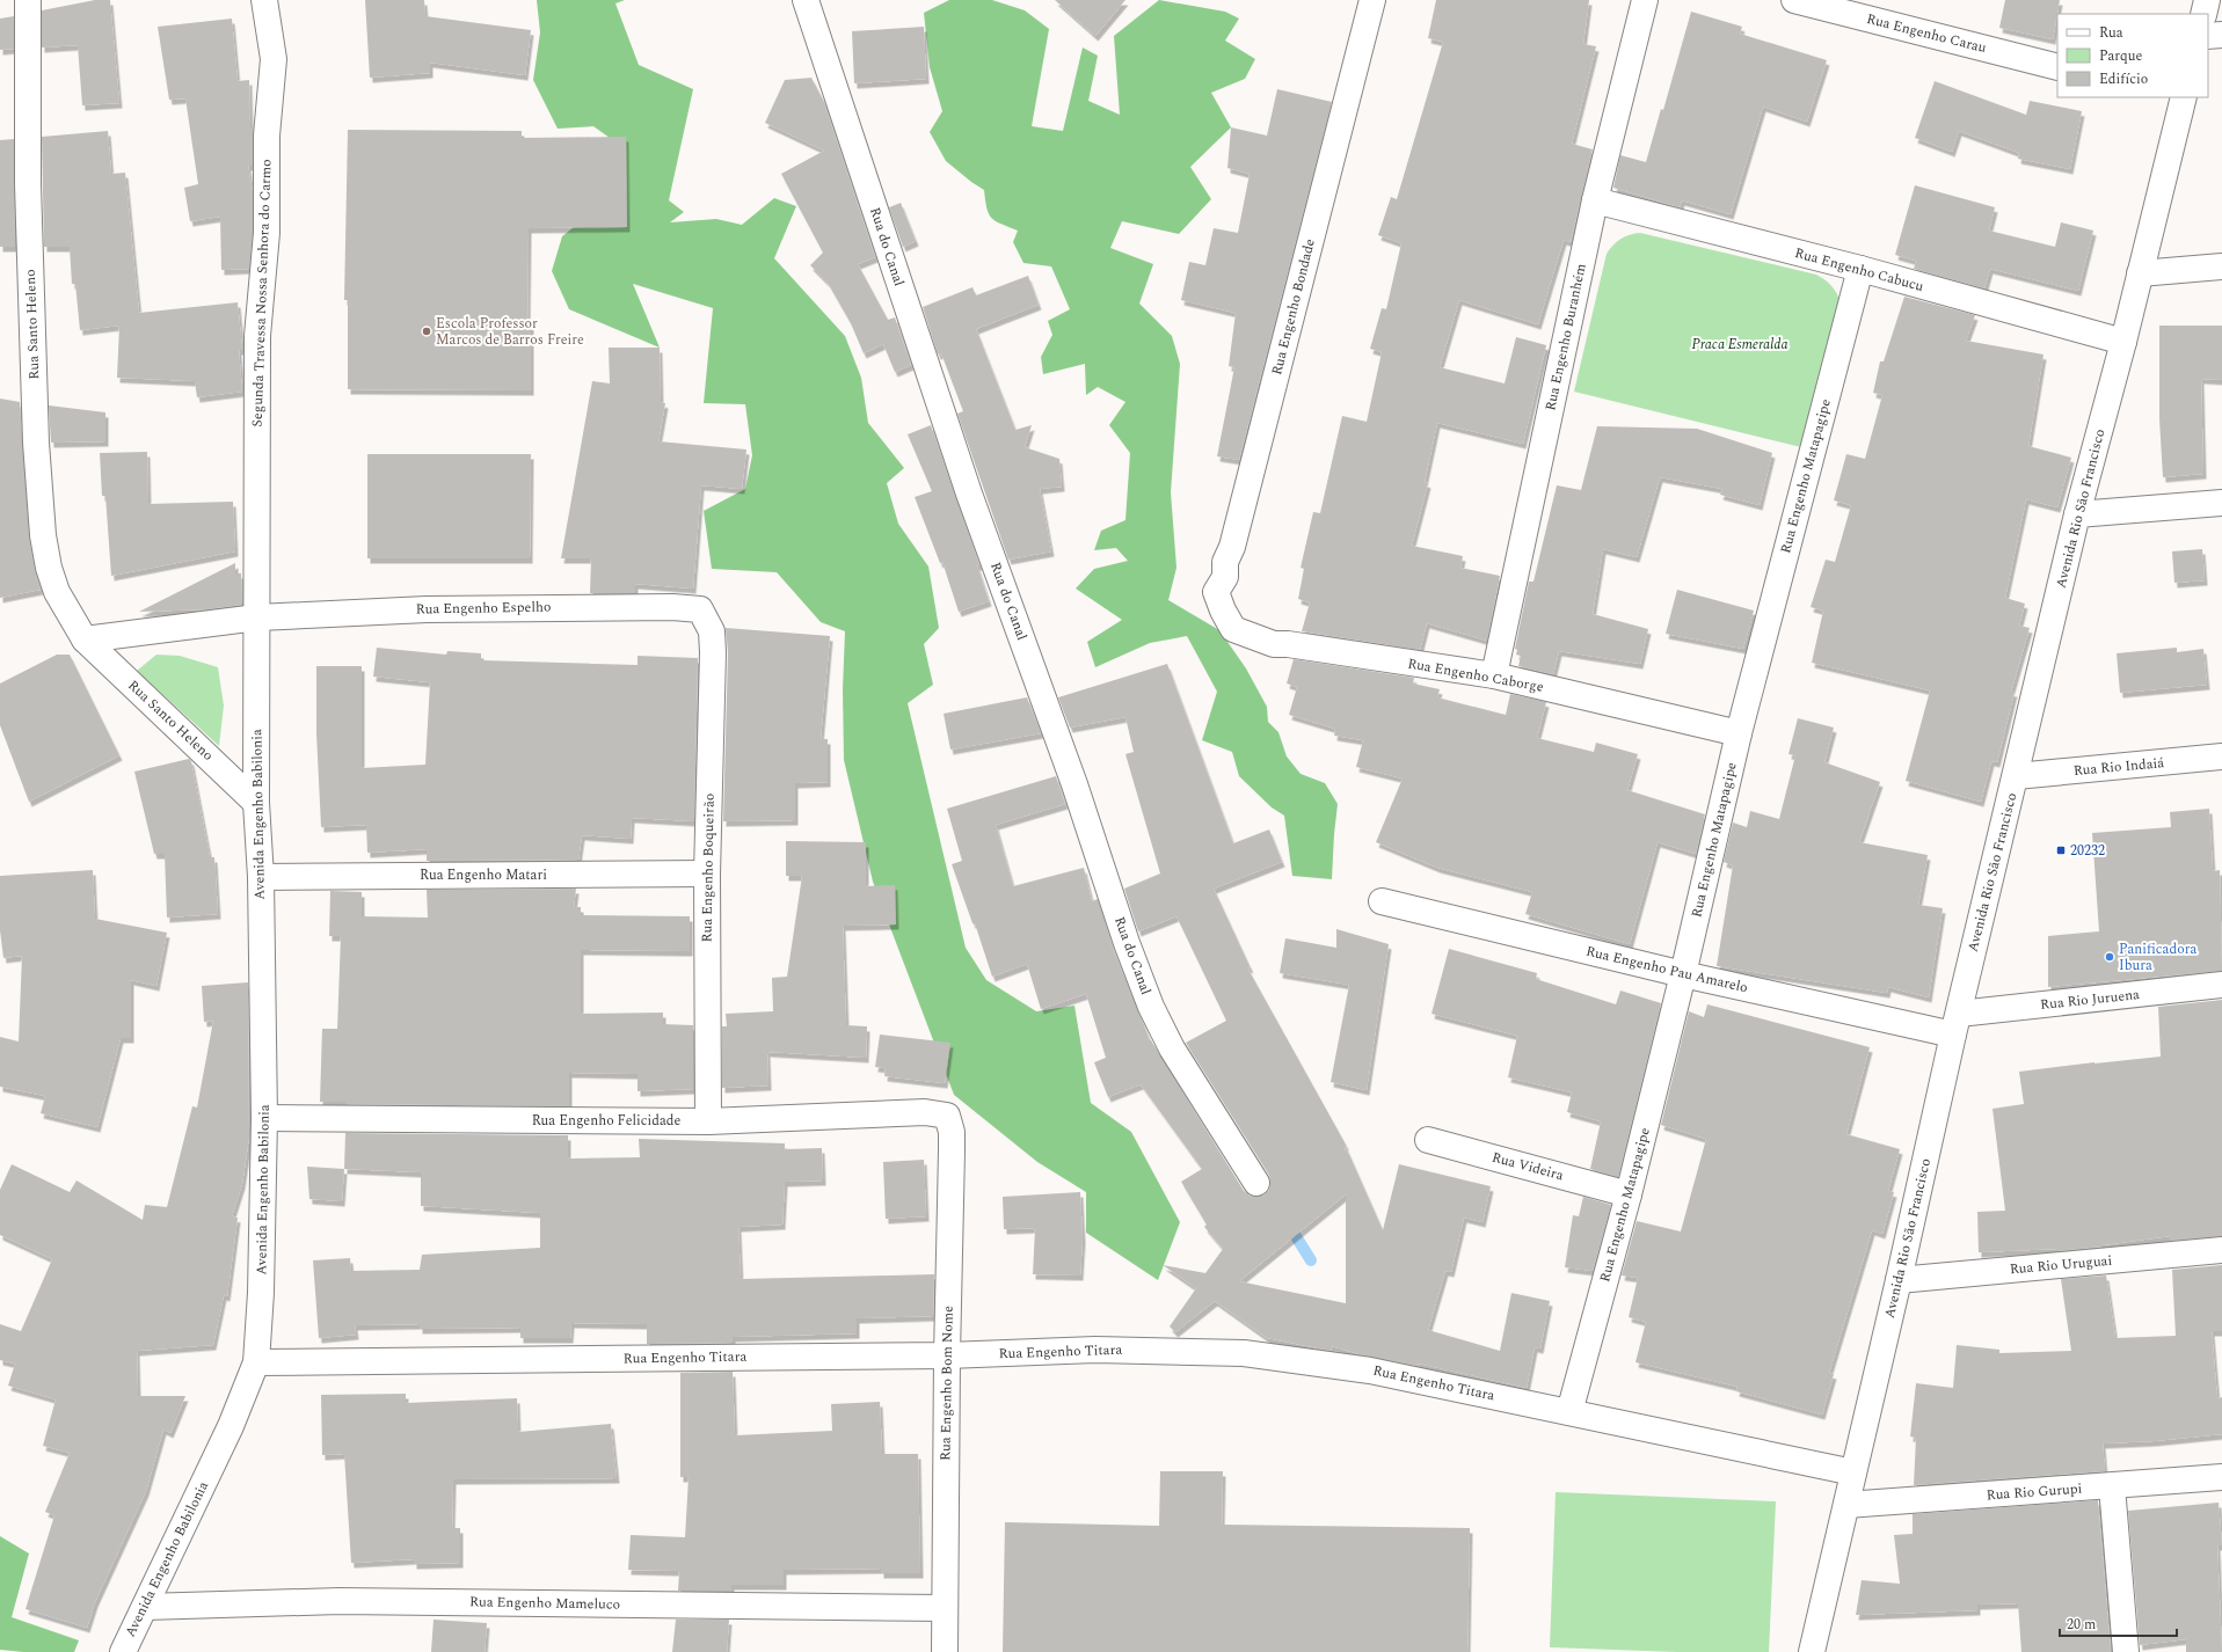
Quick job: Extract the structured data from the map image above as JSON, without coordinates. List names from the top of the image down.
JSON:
{
  "streets": {
    "street": [
      "Rua Engenho Carau",
      "Rua do Canal",
      "Rua Engenho Cabucu",
      "Segunda Travessa Nossa Senhora do Carmo",
      "Rua Engenho Bondade",
      "Rua Santo Heleno",
      "Rua Engenho Buranhém",
      "Rua Engenho Matapagipe",
      "Avenida Rio São Francisco",
      "Rua Engenho Espelho",
      "Rua Engenho Caborge",
      "Rua Rio Indaiá",
      "Avenida Engenho Babilonia",
      "Rua Engenho Boqueirão",
      "Rua Engenho Matari",
      "Rua Engenho Pau Amarelo",
      "Rua Rio Juruena",
      "Rua Engenho Felicidade",
      "Rua Videira",
      "Rua Rio Uruguai",
      "Rua Engenho Titara",
      "Rua Engenho Bom Nome",
      "Rua Rio Gurupi",
      "Rua Engenho Mameluco"
    ]
  },
  "crossings": [
    ["Rua Engenho Cabucu", "Rua Engenho Buranhém"],
    ["Rua Engenho Cabucu", "Rua Engenho Matapagipe"],
    ["Rua Engenho Cabucu", "Avenida Rio São Francisco"],
    ["Segunda Travessa Nossa Senhora do Carmo", "Rua Engenho Espelho"],
    ["Segunda Travessa Nossa Senhora do Carmo", "Avenida Engenho Babilonia"],
    ["Rua Engenho Bondade", "Rua Engenho Caborge"],
    ["Rua Santo Heleno", "Avenida Engenho Babilonia"],
    ["Rua Engenho Buranhém", "Rua Engenho Caborge"],
    ["Rua Engenho Matapagipe", "Rua Engenho Caborge"],
    ["Rua Engenho Matapagipe", "Rua Engenho Pau Amarelo"],
    ["Rua Engenho Matapagipe", "Rua Videira"],
    ["Rua Engenho Matapagipe", "Rua Engenho Titara"],
    ["Avenida Rio São Francisco", "Rua Rio Indaiá"],
    ["Avenida Rio São Francisco", "Rua Engenho Pau Amarelo"],
    ["Avenida Rio São Francisco", "Rua Rio Juruena"],
    ["Avenida Rio São Francisco", "Rua Rio Uruguai"],
    ["Avenida Rio São Francisco", "Rua Engenho Titara"],
    ["Avenida Rio São Francisco", "Rua Rio Gurupi"],
    ["Rua Engenho Espelho", "Rua Engenho Boqueirão"],
    ["Avenida Engenho Babilonia", "Rua Engenho Matari"],
    ["Avenida Engenho Babilonia", "Rua Engenho Felicidade"],
    ["Avenida Engenho Babilonia", "Rua Engenho Titara"],
    ["Avenida Engenho Babilonia", "Rua Engenho Mameluco"],
    ["Rua Engenho Boqueirão", "Rua Engenho Matari"],
    ["Rua Engenho Boqueirão", "Rua Engenho Felicidade"],
    ["Rua Engenho Pau Amarelo", "Rua Rio Juruena"],
    ["Rua Engenho Felicidade", "Rua Engenho Bom Nome"],
    ["Rua Engenho Titara", "Rua Engenho Bom Nome"],
    ["Rua Engenho Bom Nome", "Rua Engenho Mameluco"]
  ],
  "parks": ["Praca Esmeralda"],
  "places": {
    "other": ["Escola Professor Marcos de Barros Freire", "Panificadora Ibura"],
    "transit": ["20232"]
  },
  "legend": ["Rua", "Parque", "Edifício"],
  "scale_bar": "20 m"
}
